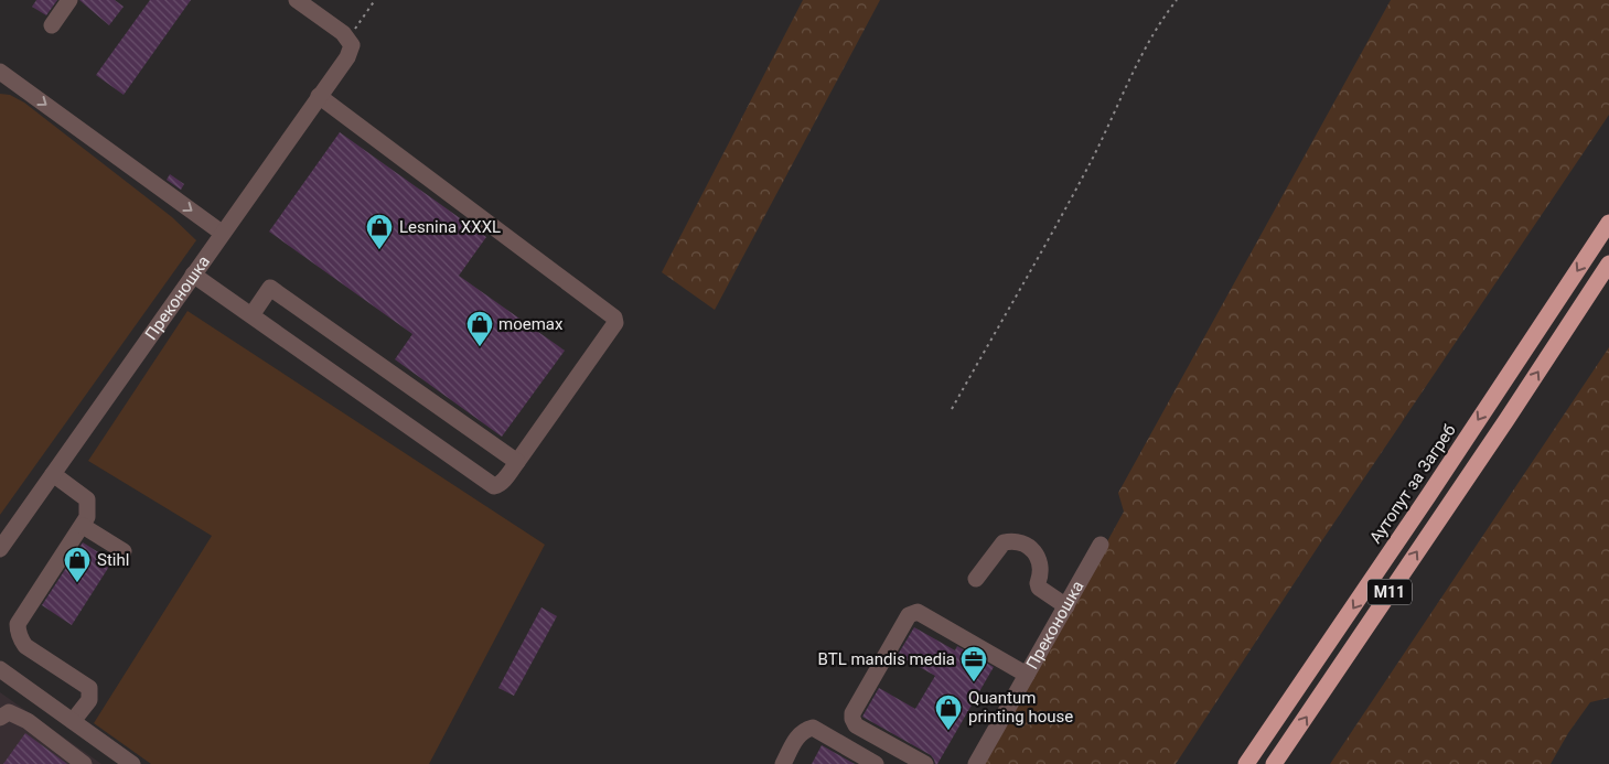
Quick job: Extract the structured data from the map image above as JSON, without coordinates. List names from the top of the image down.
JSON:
{
  "streets": {
    "highway": ["Аутопут за Загреб", "M11"],
    "street": ["Преконошка"]
  },
  "places": {
    "shop": [
      "Lesnina XXXL",
      "moemax",
      "Stihl",
      "Quantum printing house"
    ],
    "office": ["BTL mandis media"]
  }
}
